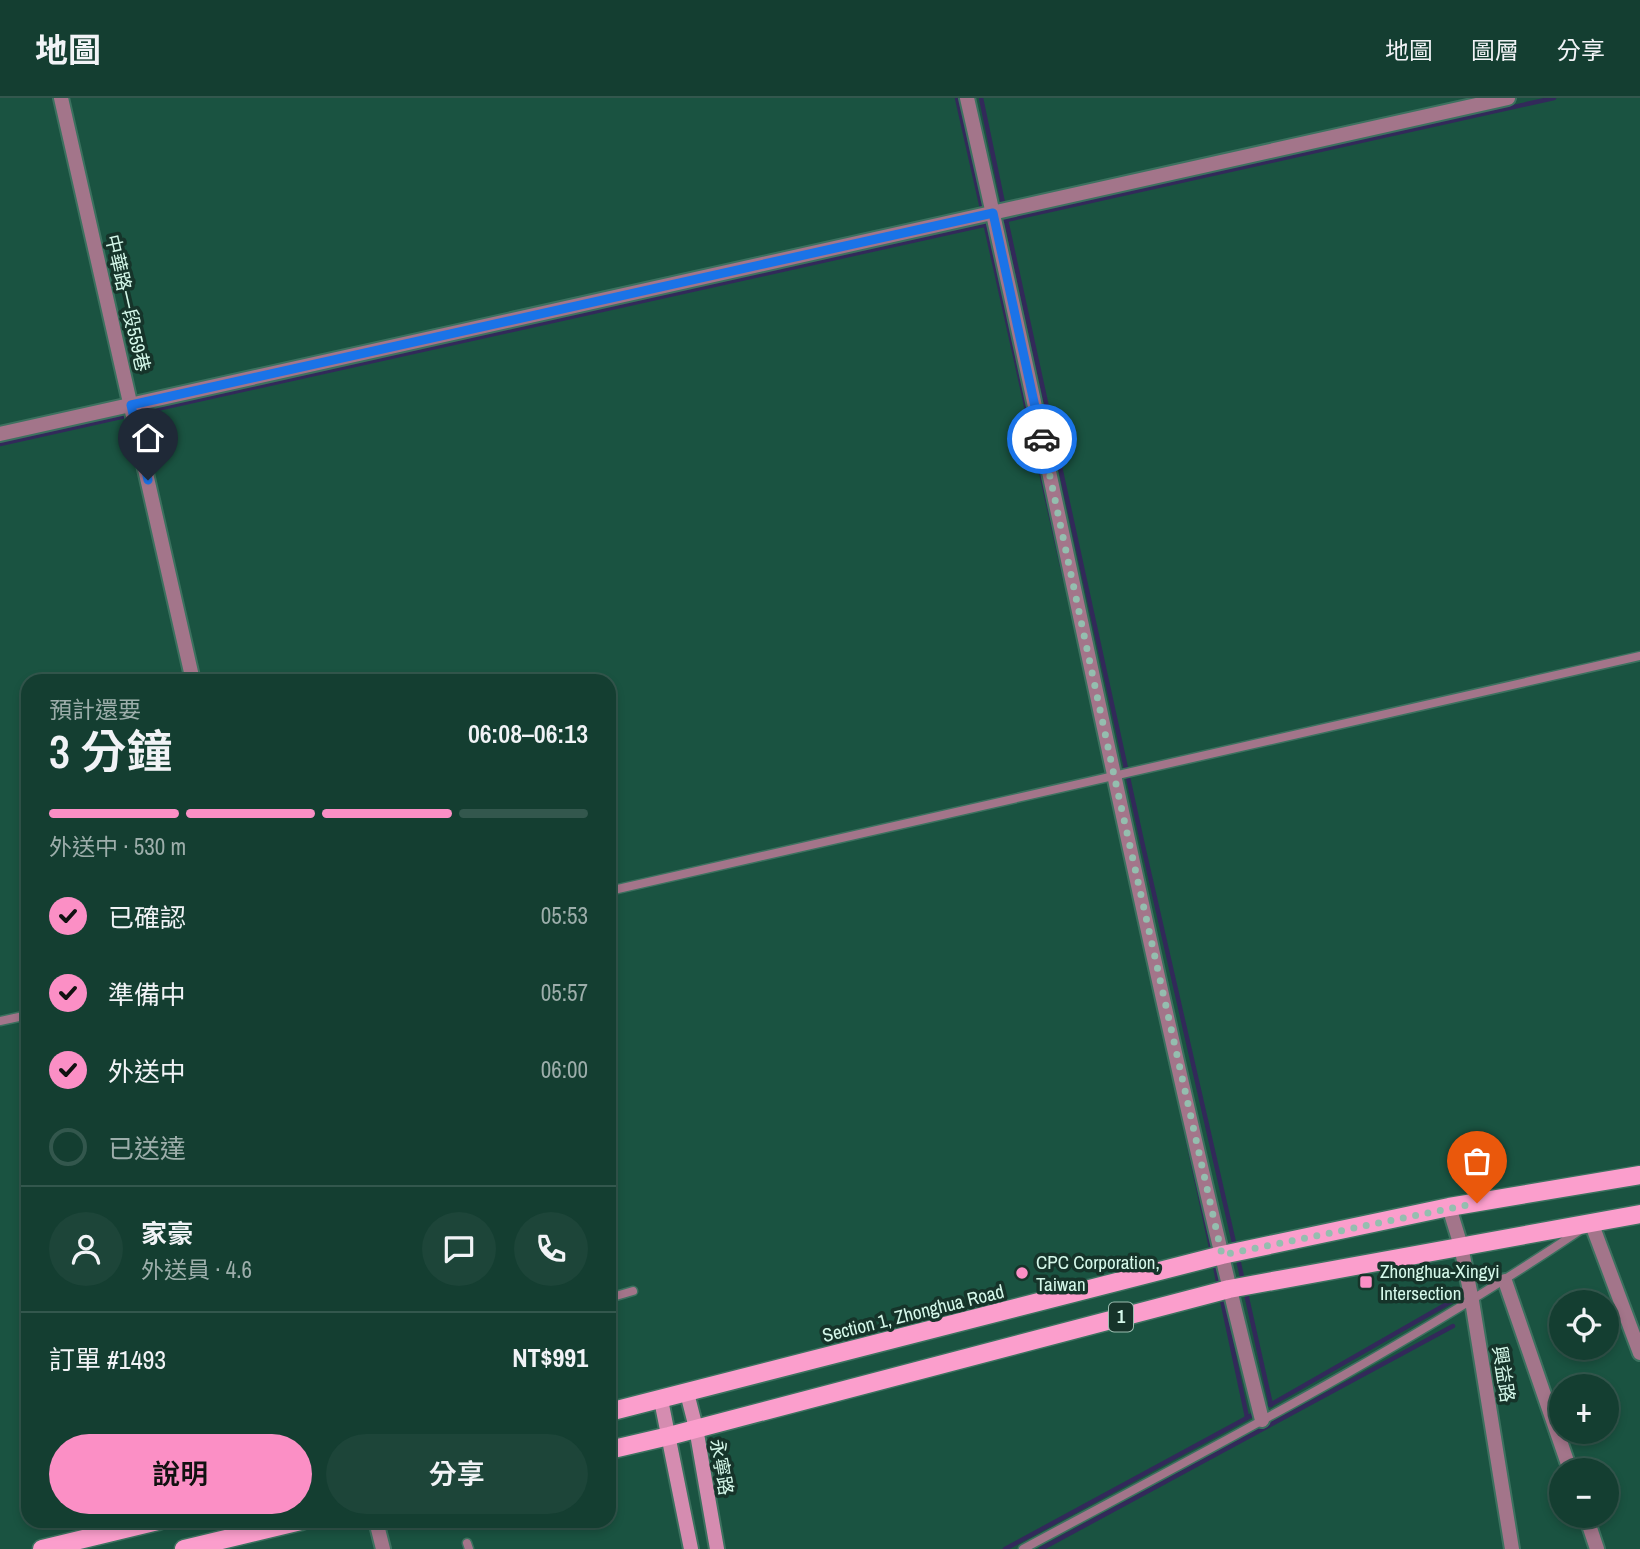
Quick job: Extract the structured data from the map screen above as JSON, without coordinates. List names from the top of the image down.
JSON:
{
  "streets": {
    "main road": ["Section 1, Zhonghua Road", "1"],
    "street": ["中華路一段559巷", "興益路", "永寧路"]
  },
  "crossings": [
    ["Section 1, Zhonghua Road", "興益路"],
    ["Section 1, Zhonghua Road", "永寧路"],
    ["1", "興益路"],
    ["1", "永寧路"]
  ],
  "places": {
    "other": ["CPC Corporation, Taiwan"],
    "transit": ["Zhonghua-Xingyi Intersection"]
  },
  "page": {
    "header": "地圖",
    "nav": ["地圖", "圖層", "分享"],
    "heading": ["3 分鐘", "預計還要", "06:08–06:13"],
    "panel": [
      "家豪",
      "外送員 · 4.6",
      "訂單 #1493",
      "NT$991"
    ],
    "bar": "外送中 · 530 m",
    "list": [
      ["已確認", "05:53"],
      ["準備中", "05:57"],
      ["外送中", "06:00"],
      "已送達"
    ],
    "map_buttons": ["+", "−"],
    "buttons": ["說明", "分享"]
  }
}
